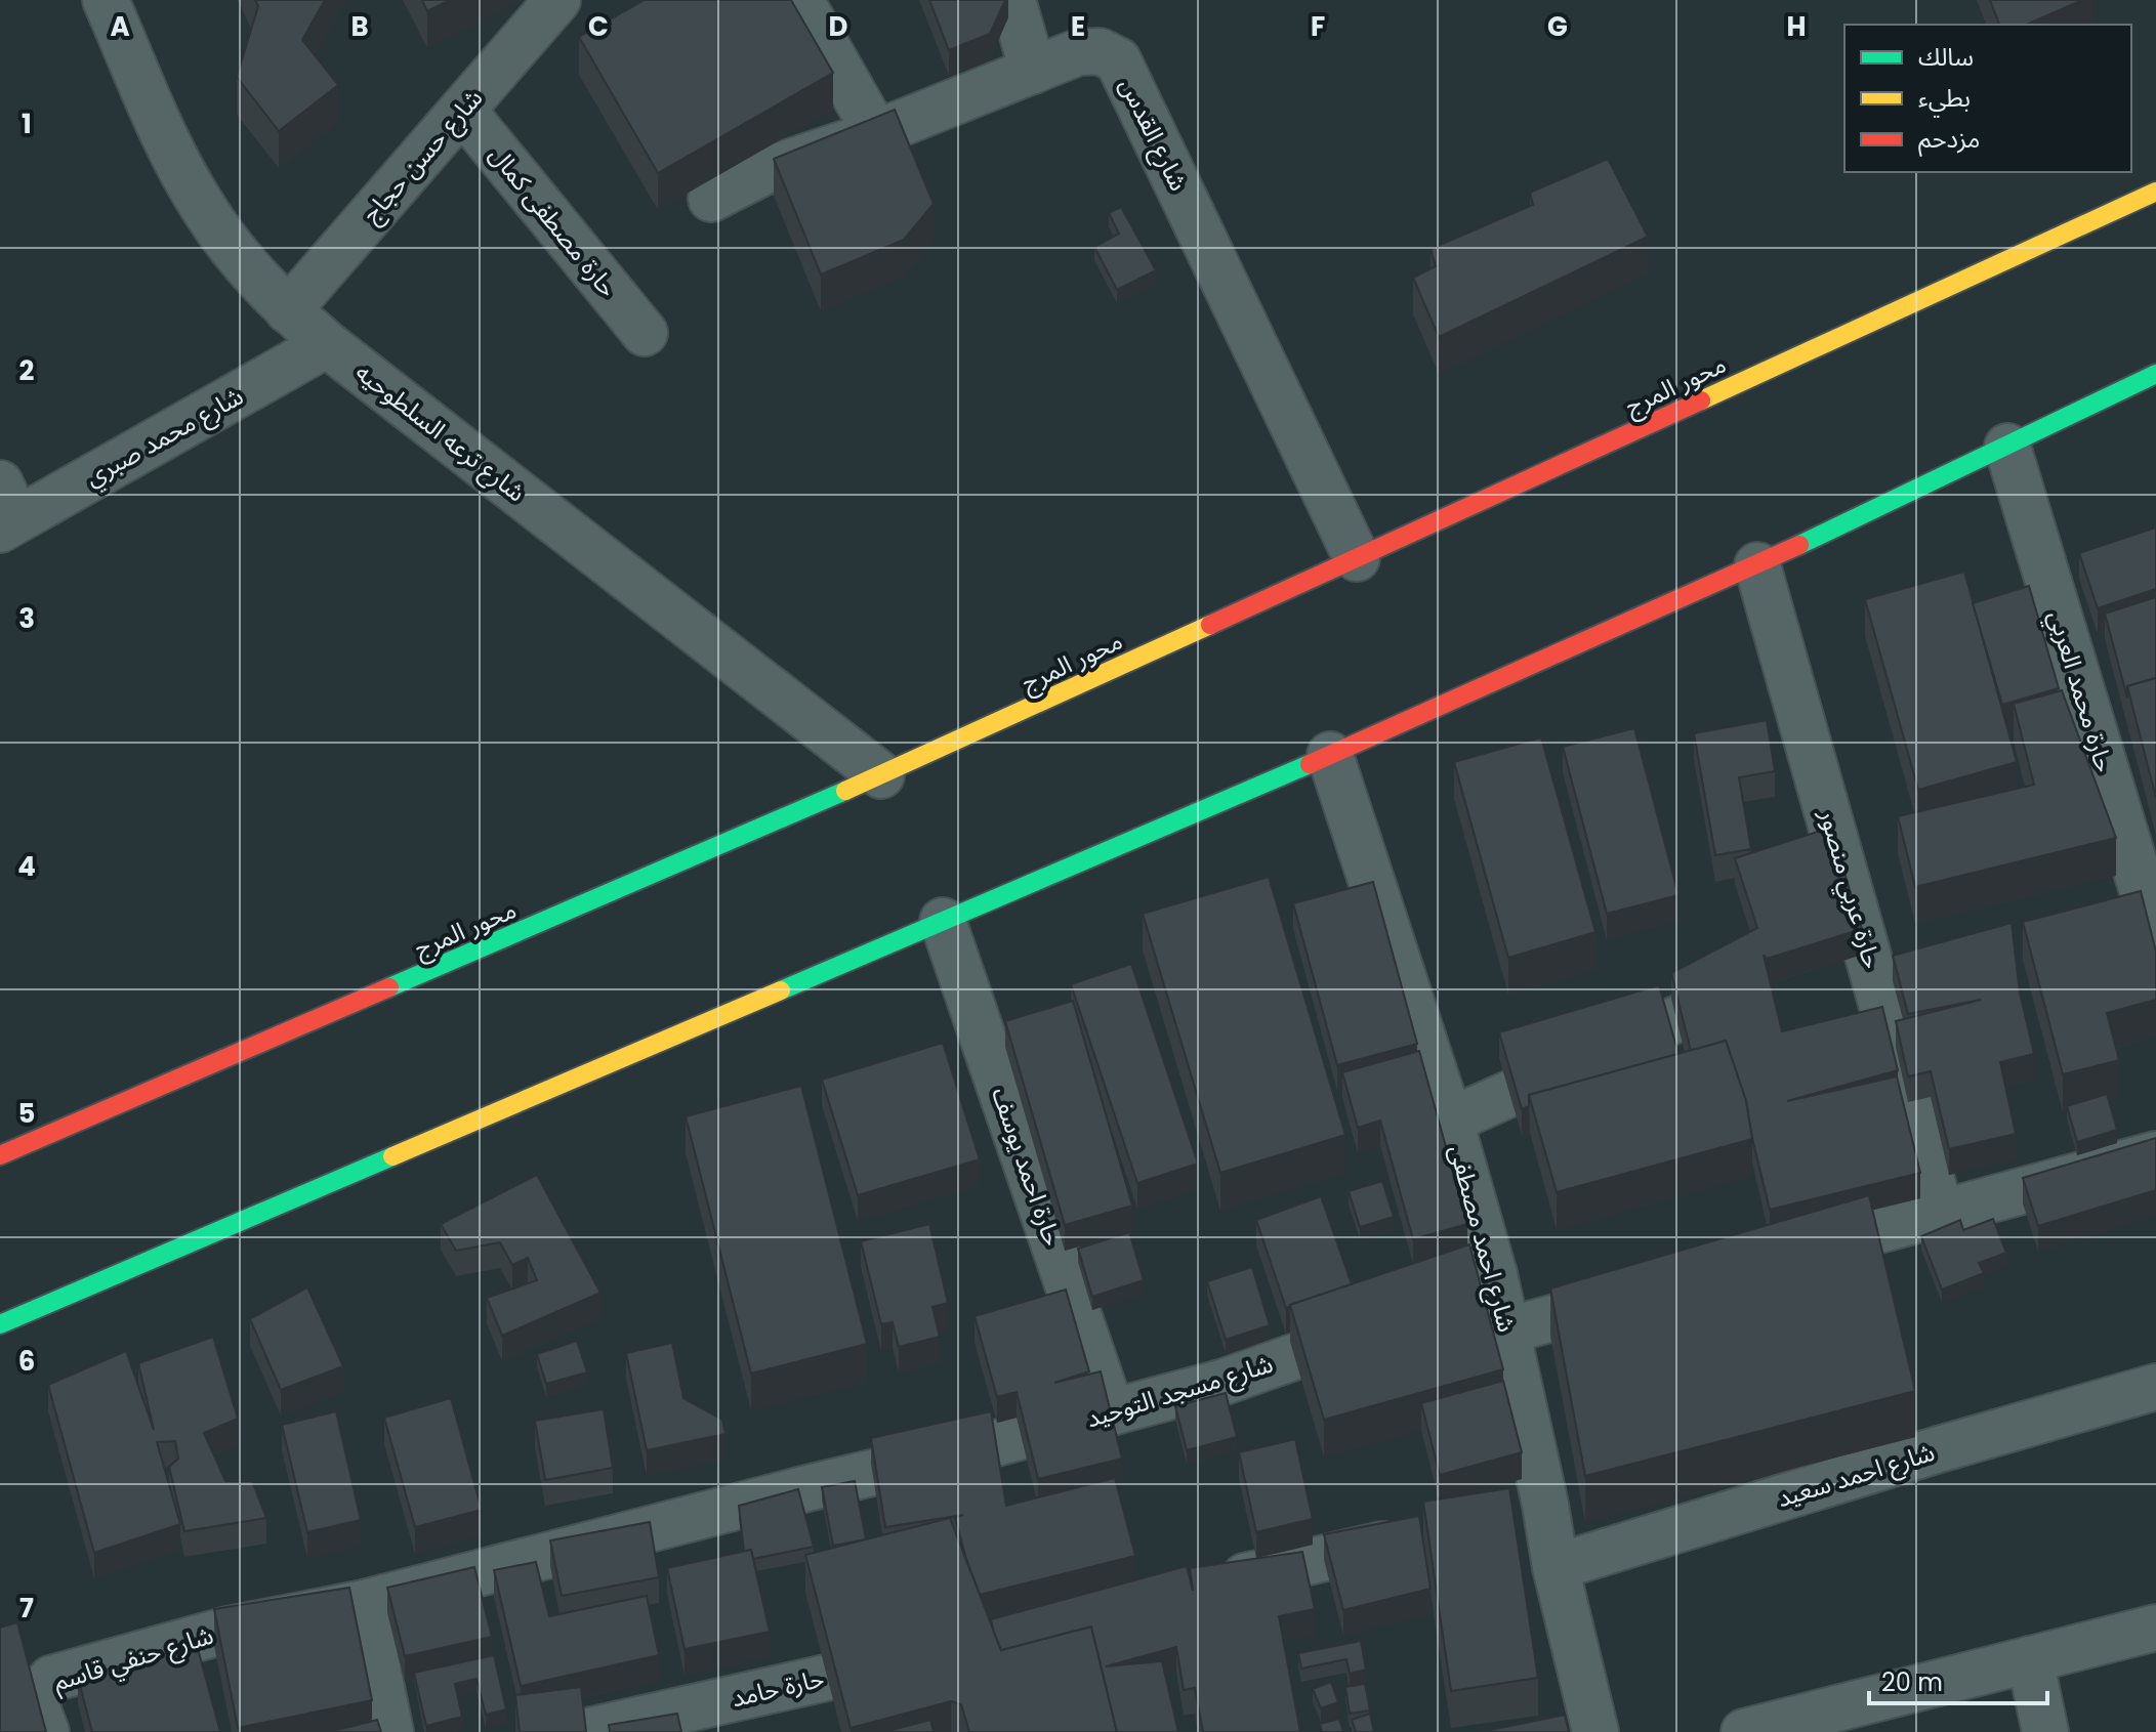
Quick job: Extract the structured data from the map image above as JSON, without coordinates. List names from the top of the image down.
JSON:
{
  "streets": {
    "main road": ["محور المرج"],
    "street": [
      "شارع القدس",
      "شارع حسن حجاج",
      "حارة مصطفى كمال",
      "شارع ترعه السلطوحيه",
      "شارع محمد صبري",
      "حارة محمد العربي",
      "حارة عربي منصور",
      "حارة احمد يوسف",
      "شارع احمد مصطفى",
      "شارع مسجد التوحيد",
      "شارع احمد سعيد",
      "شارع حنفي قاسم",
      "حارة حامد"
    ]
  },
  "crossings": [
    ["شارع القدس", "محور المرج"],
    ["شارع حسن حجاج", "حارة مصطفى كمال"],
    ["شارع حسن حجاج", "شارع ترعه السلطوحيه"],
    ["محور المرج", "شارع ترعه السلطوحيه"],
    ["شارع ترعه السلطوحيه", "شارع محمد صبري"],
    ["حارة احمد يوسف", "شارع مسجد التوحيد"],
    ["شارع احمد مصطفى", "شارع مسجد التوحيد"],
    ["شارع احمد مصطفى", "شارع احمد سعيد"],
    ["شارع مسجد التوحيد", "شارع حنفي قاسم"]
  ],
  "legend": ["سالك", "بطيء", "مزدحم"],
  "scale_bar": "20 m",
  "grid": {
    "columns": [
      "A",
      "B",
      "C",
      "D",
      "E",
      "F",
      "G",
      "H"
    ],
    "rows": [
      "1",
      "2",
      "3",
      "4",
      "5",
      "6",
      "7"
    ]
  }
}
